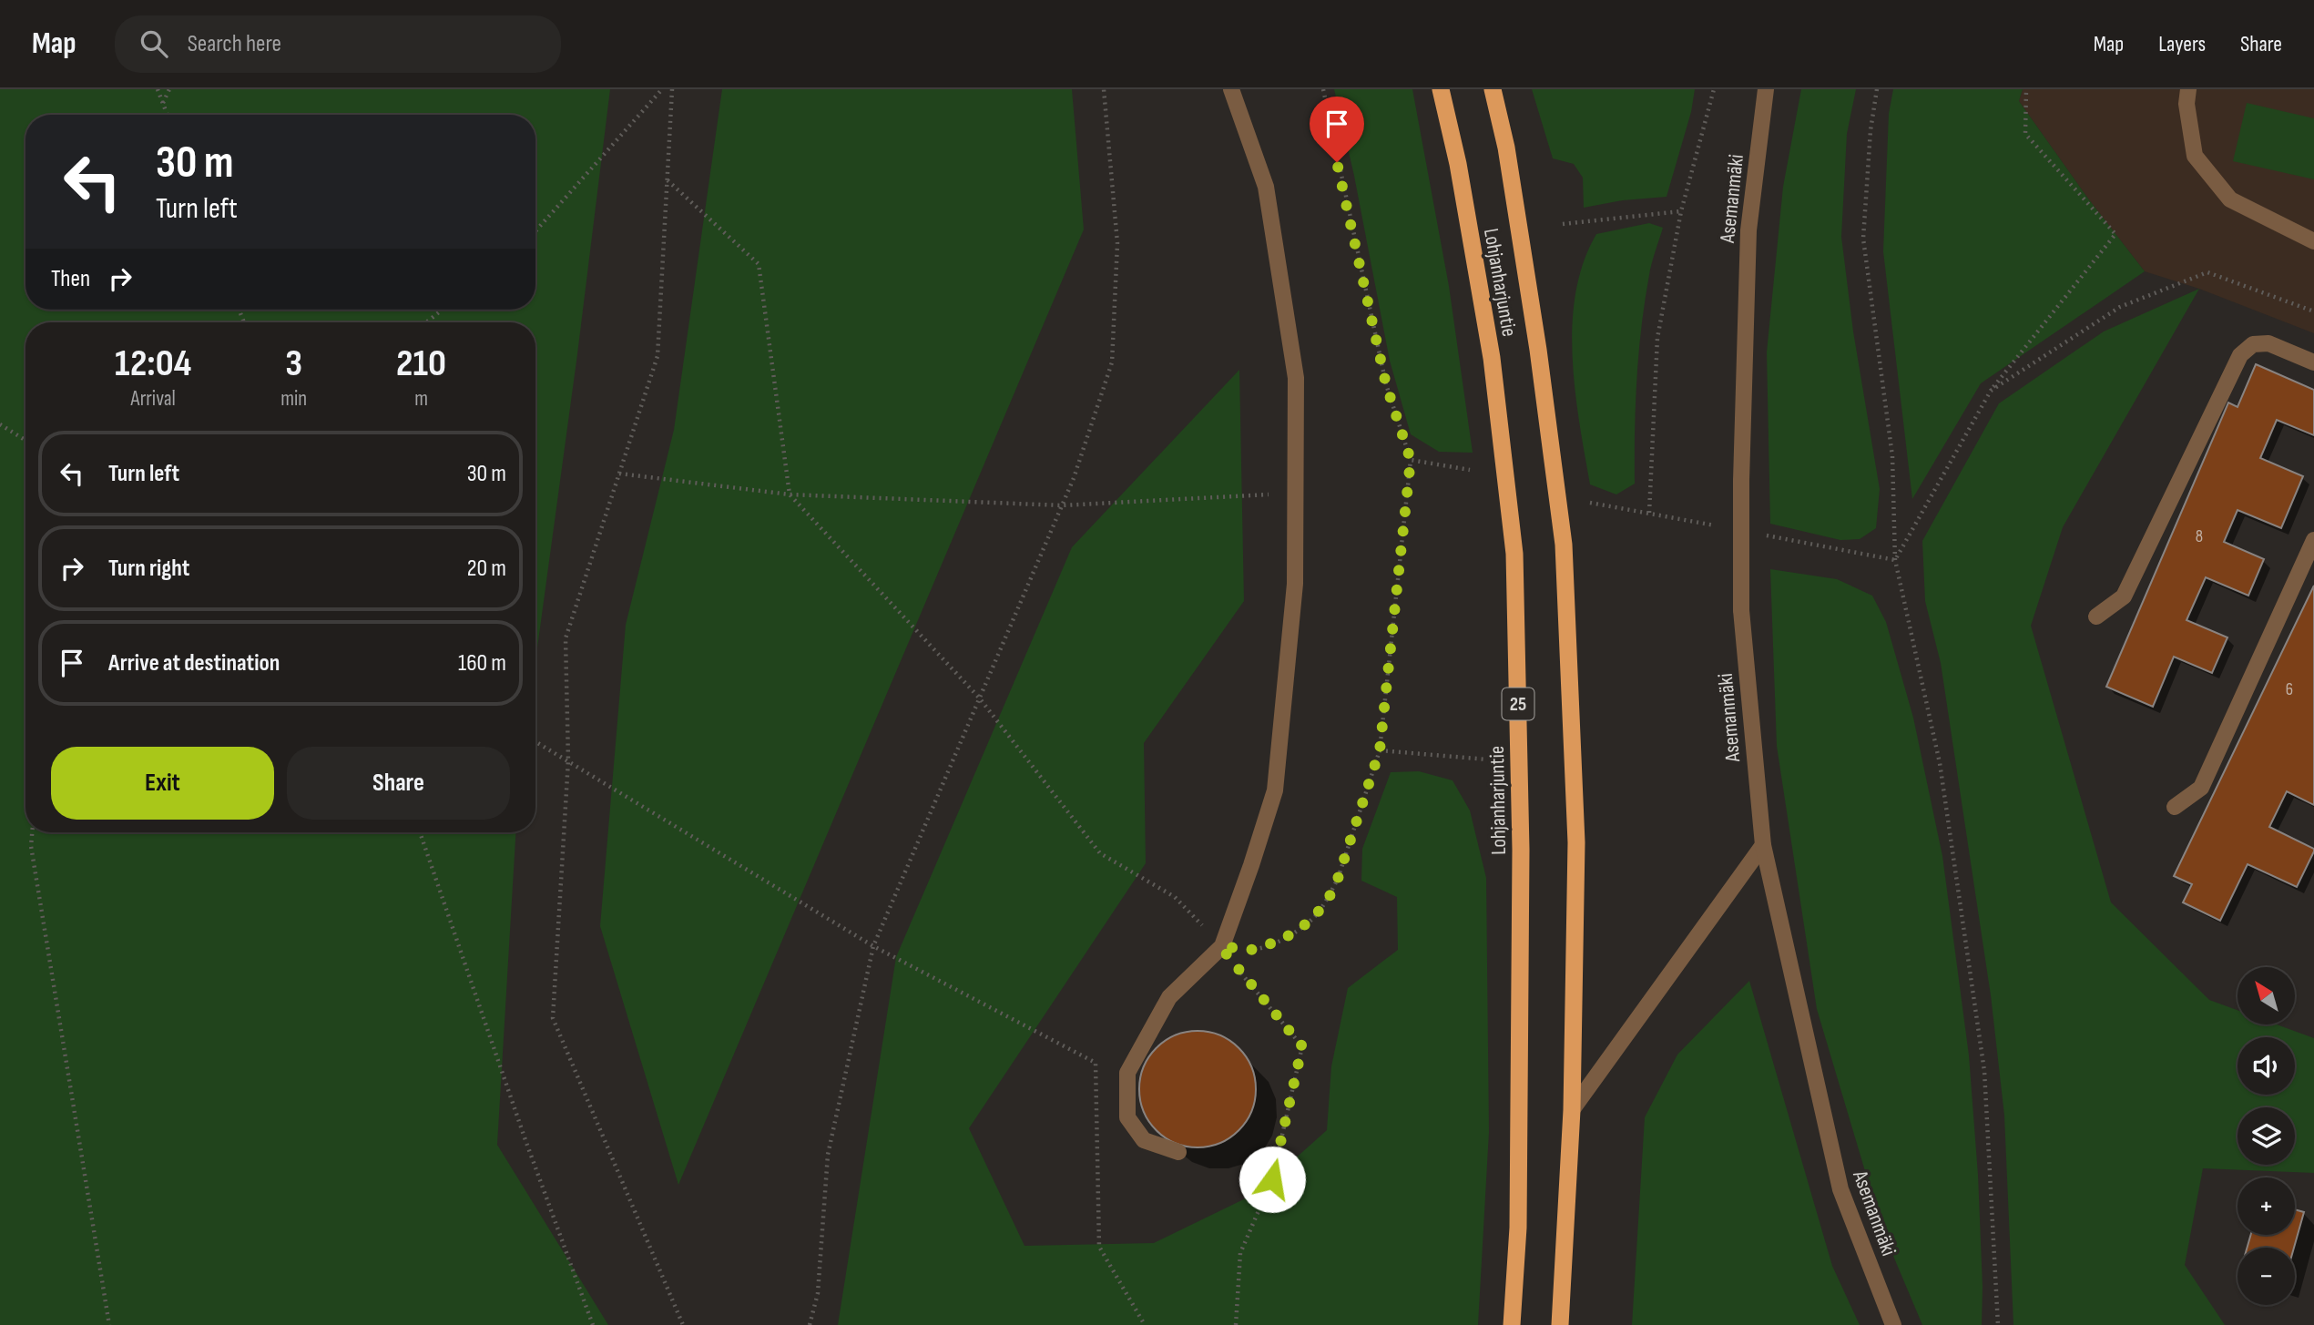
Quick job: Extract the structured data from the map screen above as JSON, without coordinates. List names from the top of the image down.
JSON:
{
  "streets": {
    "highway": ["Lohjanharjuntie", "25"],
    "street": ["Asemanmäki"]
  },
  "house_numbers": ["8", "6"],
  "north": "top left",
  "page": {
    "header": "Map",
    "search": "Search here",
    "nav": ["Map", "Layers", "Share"],
    "turn": ["30 m", "Turn left"],
    "then": "Then",
    "eta": [
      "12:04",
      "Arrival",
      "3",
      "min",
      "210",
      "m"
    ],
    "list": [
      {
        "name": "Turn left",
        "value": "30 m"
      },
      {
        "name": "Turn right",
        "value": "20 m"
      },
      {
        "name": "Arrive at destination",
        "value": "160 m"
      }
    ],
    "buttons": ["Exit", "Share"],
    "map_buttons": ["+", "−"]
  }
}
